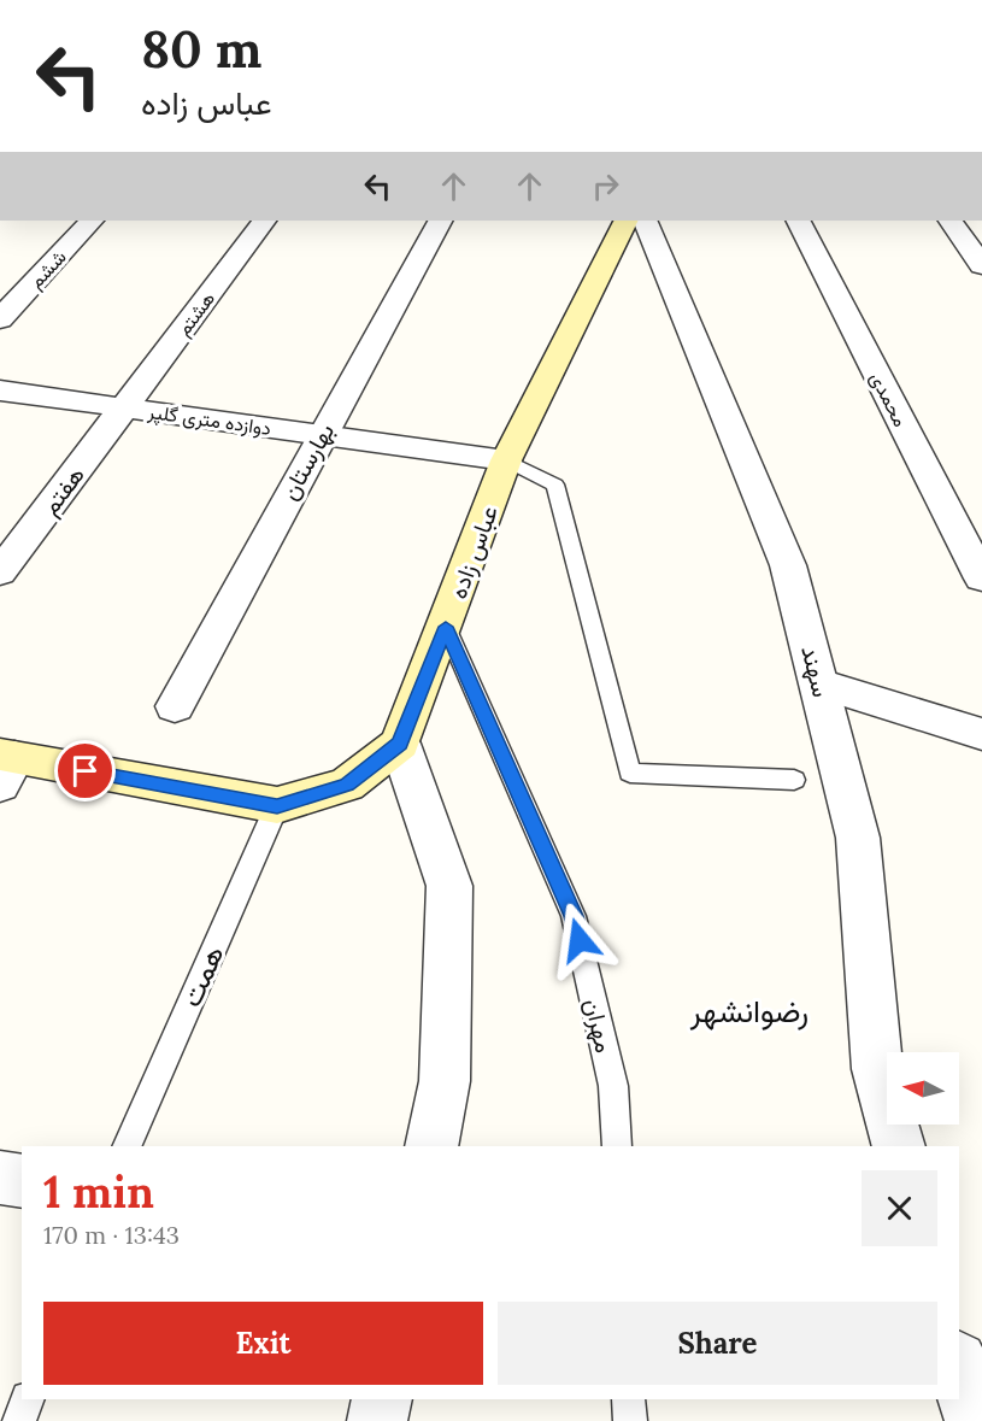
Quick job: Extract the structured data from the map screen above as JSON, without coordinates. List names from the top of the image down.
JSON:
{
  "streets": {
    "main road": ["عباس زاده"],
    "street": [
      "ششم",
      "هشتم",
      "محمدی",
      "دوازده متری گلپر",
      "بهارستان",
      "هفتم",
      "سهند"
    ],
    "lane": ["همت", "مهران"]
  },
  "crossings": [
    ["هشتم", "دوازده متری گلپر"],
    ["هشتم", "هفتم"],
    ["دوازده متری گلپر", "بهارستان"],
    ["دوازده متری گلپر", "هفتم"],
    ["دوازده متری گلپر", "عباس زاده"],
    ["عباس زاده", "مهران"]
  ],
  "districts": ["رضوانشهر"],
  "north": "left",
  "page": {
    "turn": ["80 m", "عباس زاده"],
    "heading": ["1 min", "170 m · 13:43"],
    "buttons": ["Exit", "Share"]
  }
}
